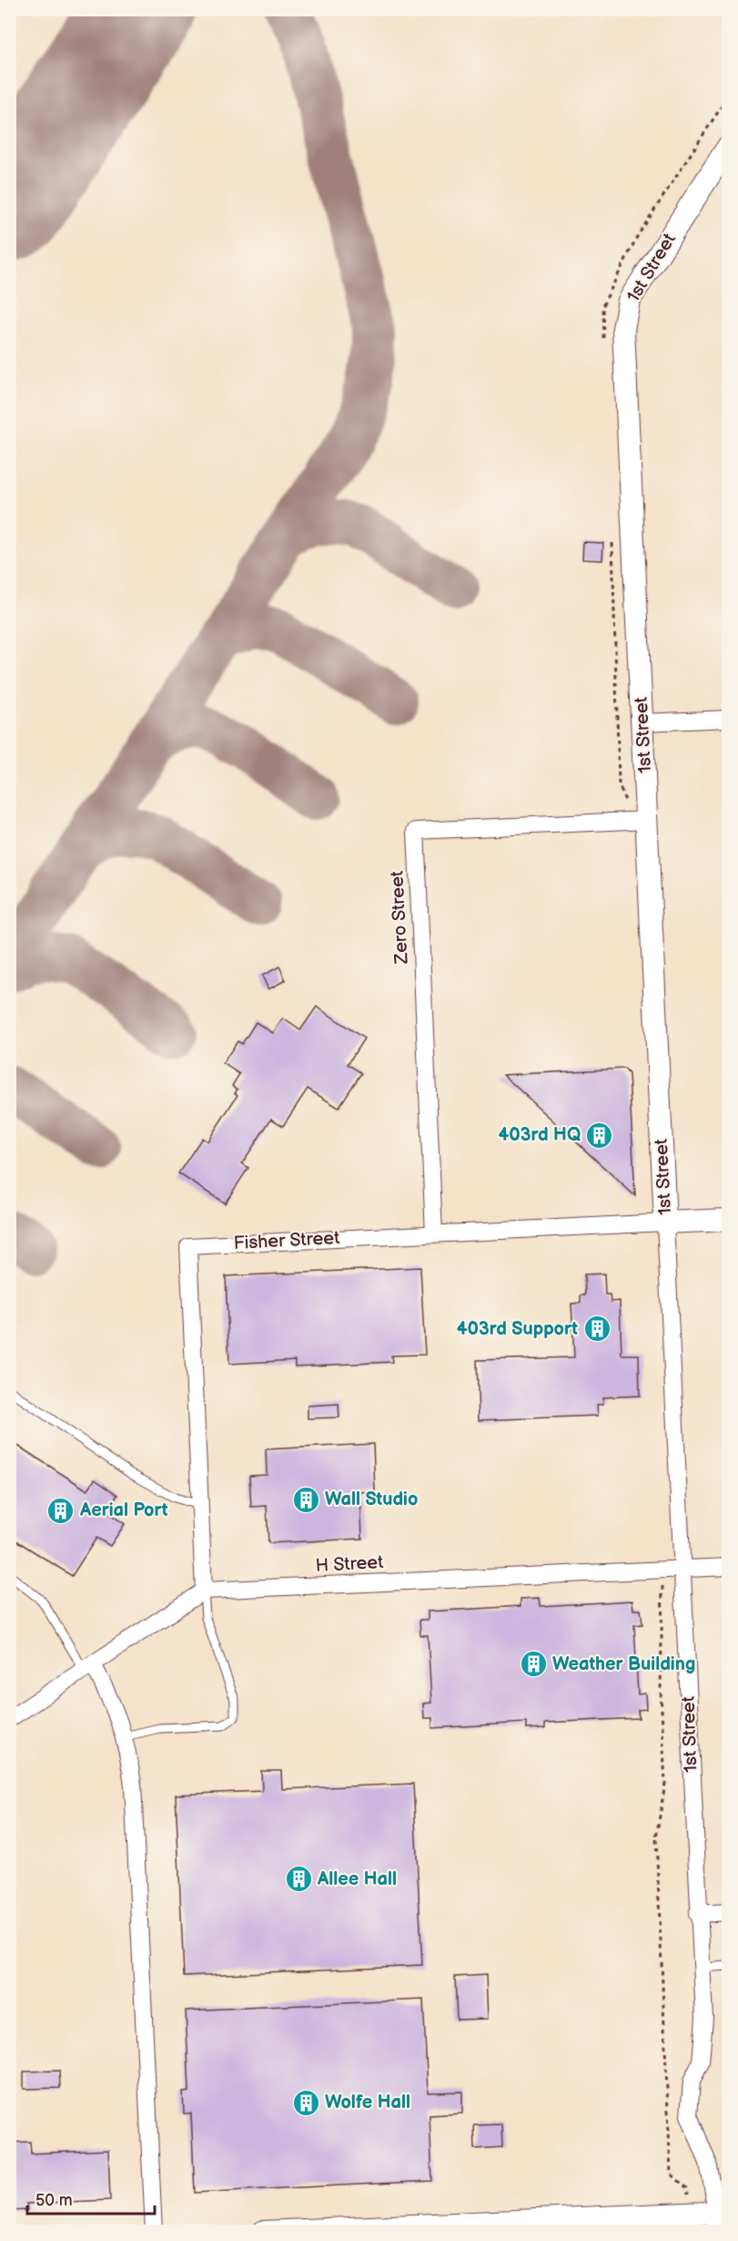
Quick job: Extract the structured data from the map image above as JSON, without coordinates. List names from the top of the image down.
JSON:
{
  "streets": {
    "street": [
      "1st Street",
      "Zero Street",
      "Fisher Street",
      "H Street"
    ]
  },
  "crossings": [
    ["1st Street", "Zero Street"],
    ["1st Street", "Fisher Street"],
    ["1st Street", "H Street"],
    ["Zero Street", "Fisher Street"],
    ["Fisher Street", "H Street"]
  ],
  "places": {
    "building": [
      "403rd HQ",
      "403rd Support",
      "Wall Studio",
      "Aerial Port",
      "Weather Building",
      "Allee Hall",
      "Wolfe Hall"
    ]
  },
  "scale_bar": "50 m"
}
